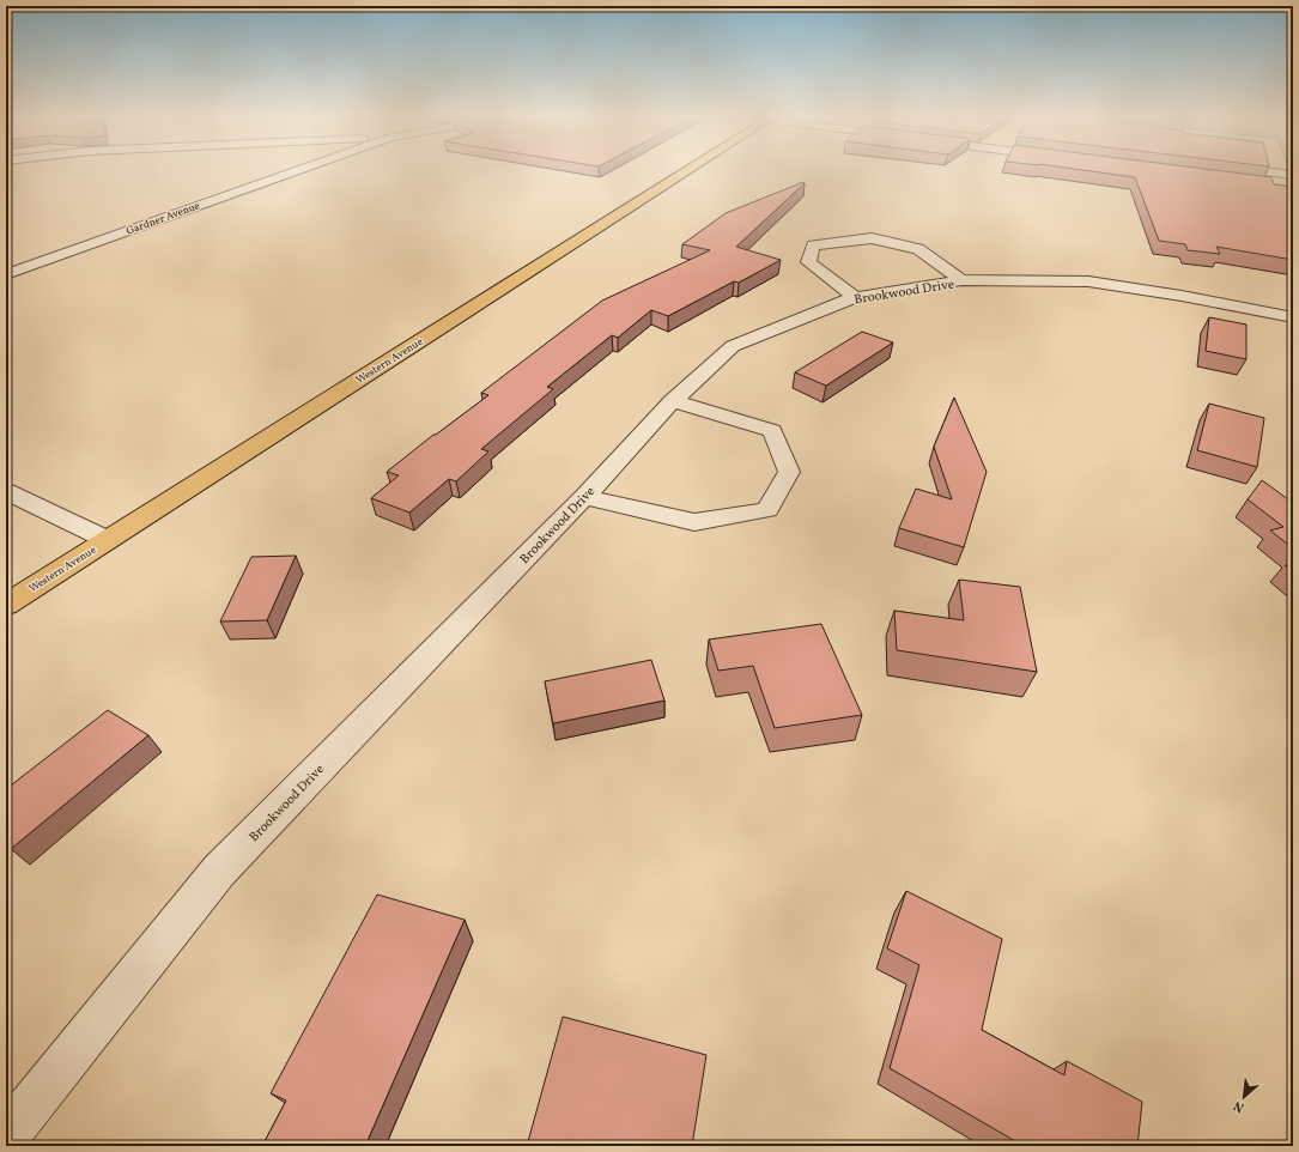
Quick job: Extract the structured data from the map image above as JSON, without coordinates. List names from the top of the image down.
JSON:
{
  "streets": {
    "main road": ["Western Avenue"],
    "street": ["Gardner Avenue", "Brookwood Drive"]
  },
  "north": "bottom left"
}
